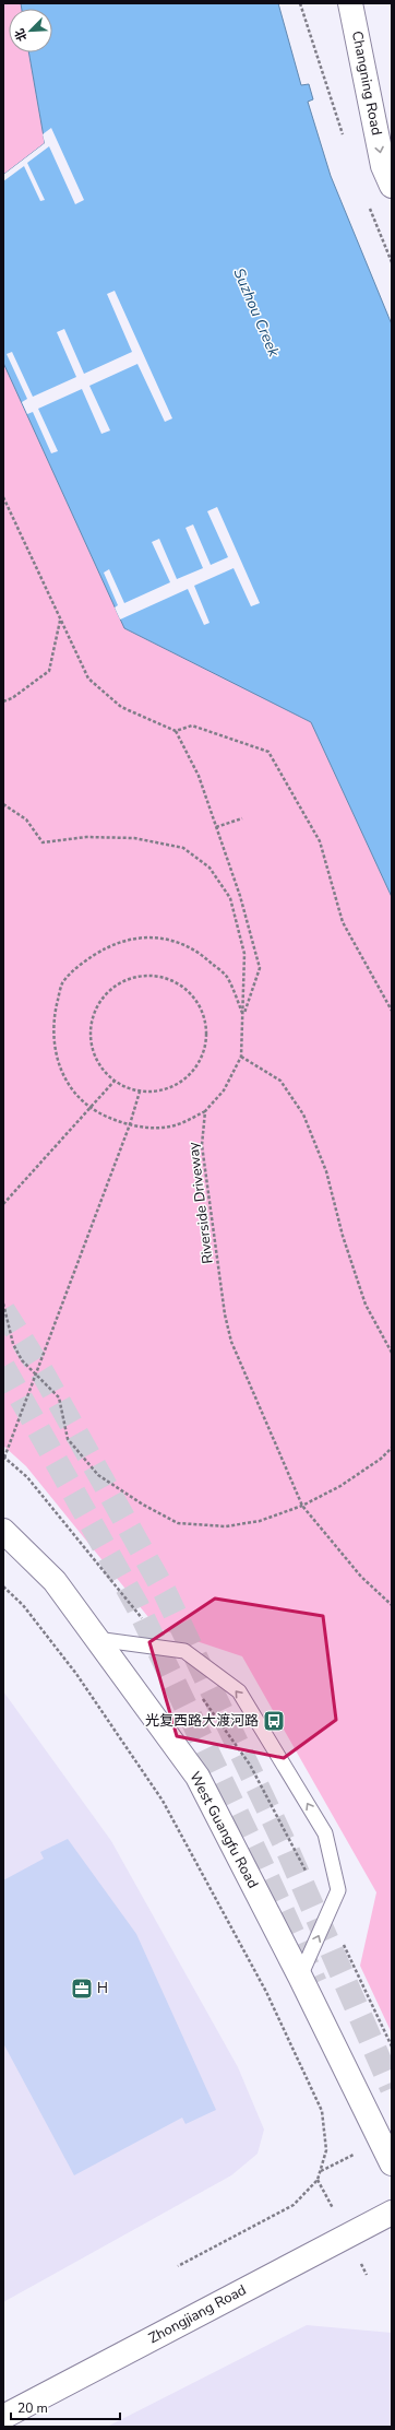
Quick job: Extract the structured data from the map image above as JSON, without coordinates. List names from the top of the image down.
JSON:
{
  "streets": {
    "street": ["Changning Road", "West Guangfu Road", "Zhongjiang Road"],
    "path": ["Riverside Driveway"]
  },
  "one_way": ["Changning Road"],
  "water": ["Suzhou Creek"],
  "places": {
    "bus stop": ["光复西路大渡河路"],
    "office": ["H"]
  },
  "scale_bar": "20 m",
  "north": "bottom left"
}
